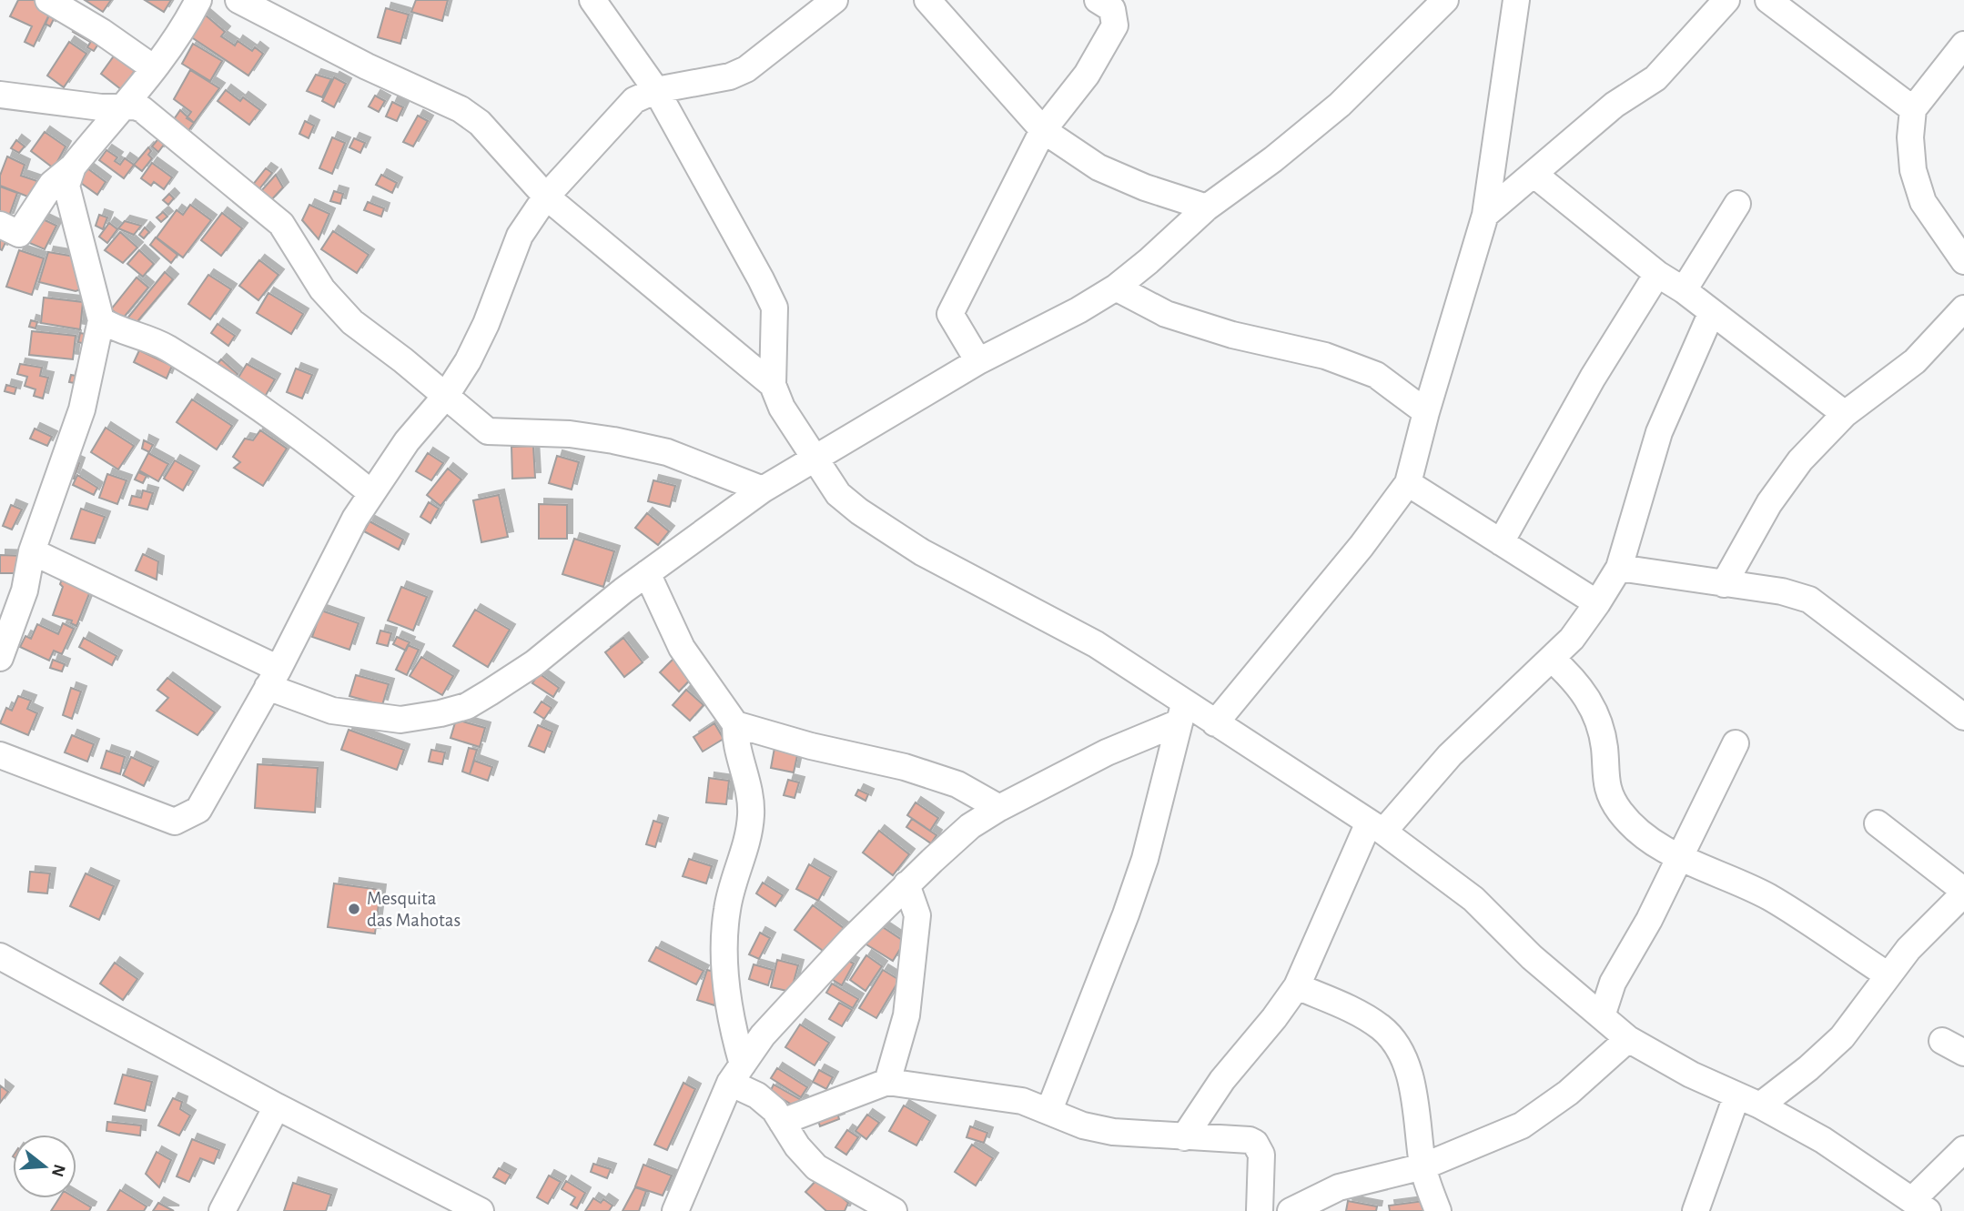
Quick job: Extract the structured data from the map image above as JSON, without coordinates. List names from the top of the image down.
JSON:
{
  "places": ["Mesquita das Mahotas"],
  "north": "right"
}
